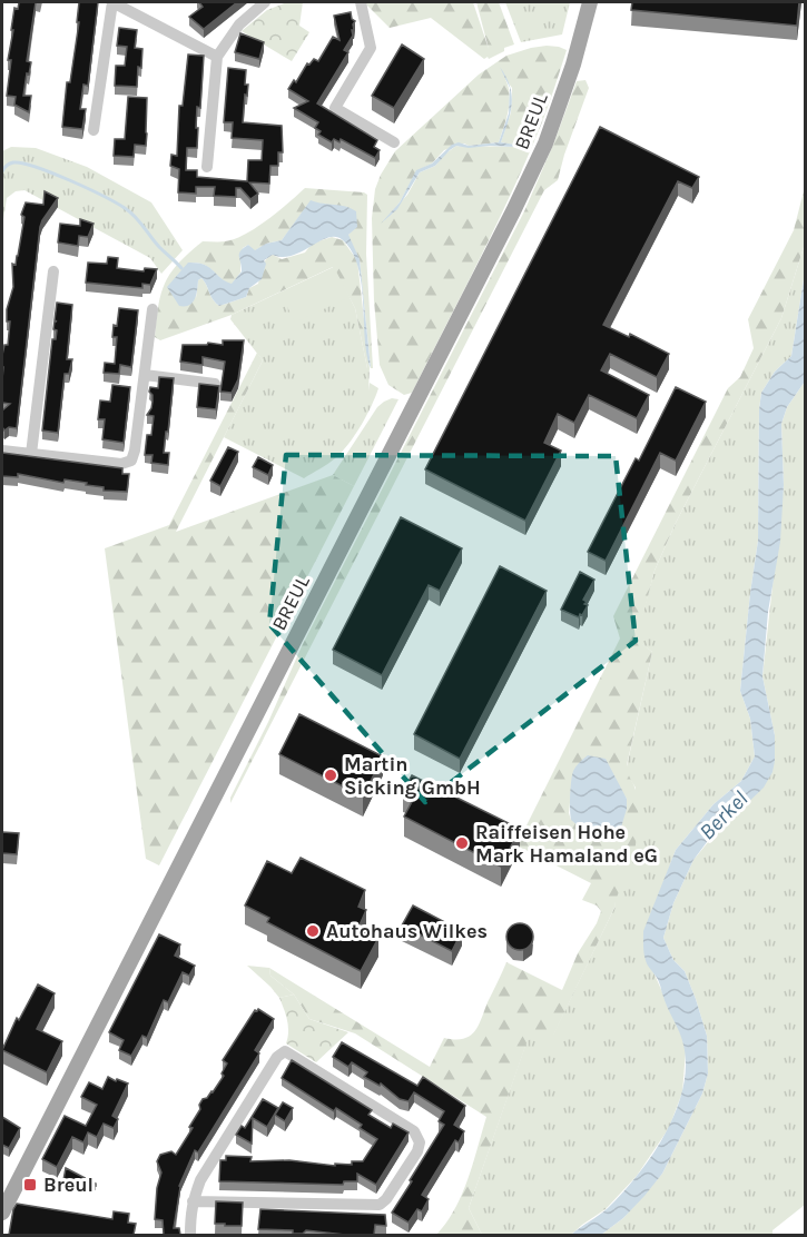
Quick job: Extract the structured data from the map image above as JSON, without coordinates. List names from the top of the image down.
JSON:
{
  "streets": {
    "main road": ["BREUL"]
  },
  "water": ["Berkel"],
  "places": {
    "other": ["Martin Sicking GmbH", "Raiffeisen Hohe Mark Hamaland eG", "Autohaus Wilkes"],
    "transit": ["Breul"]
  }
}
